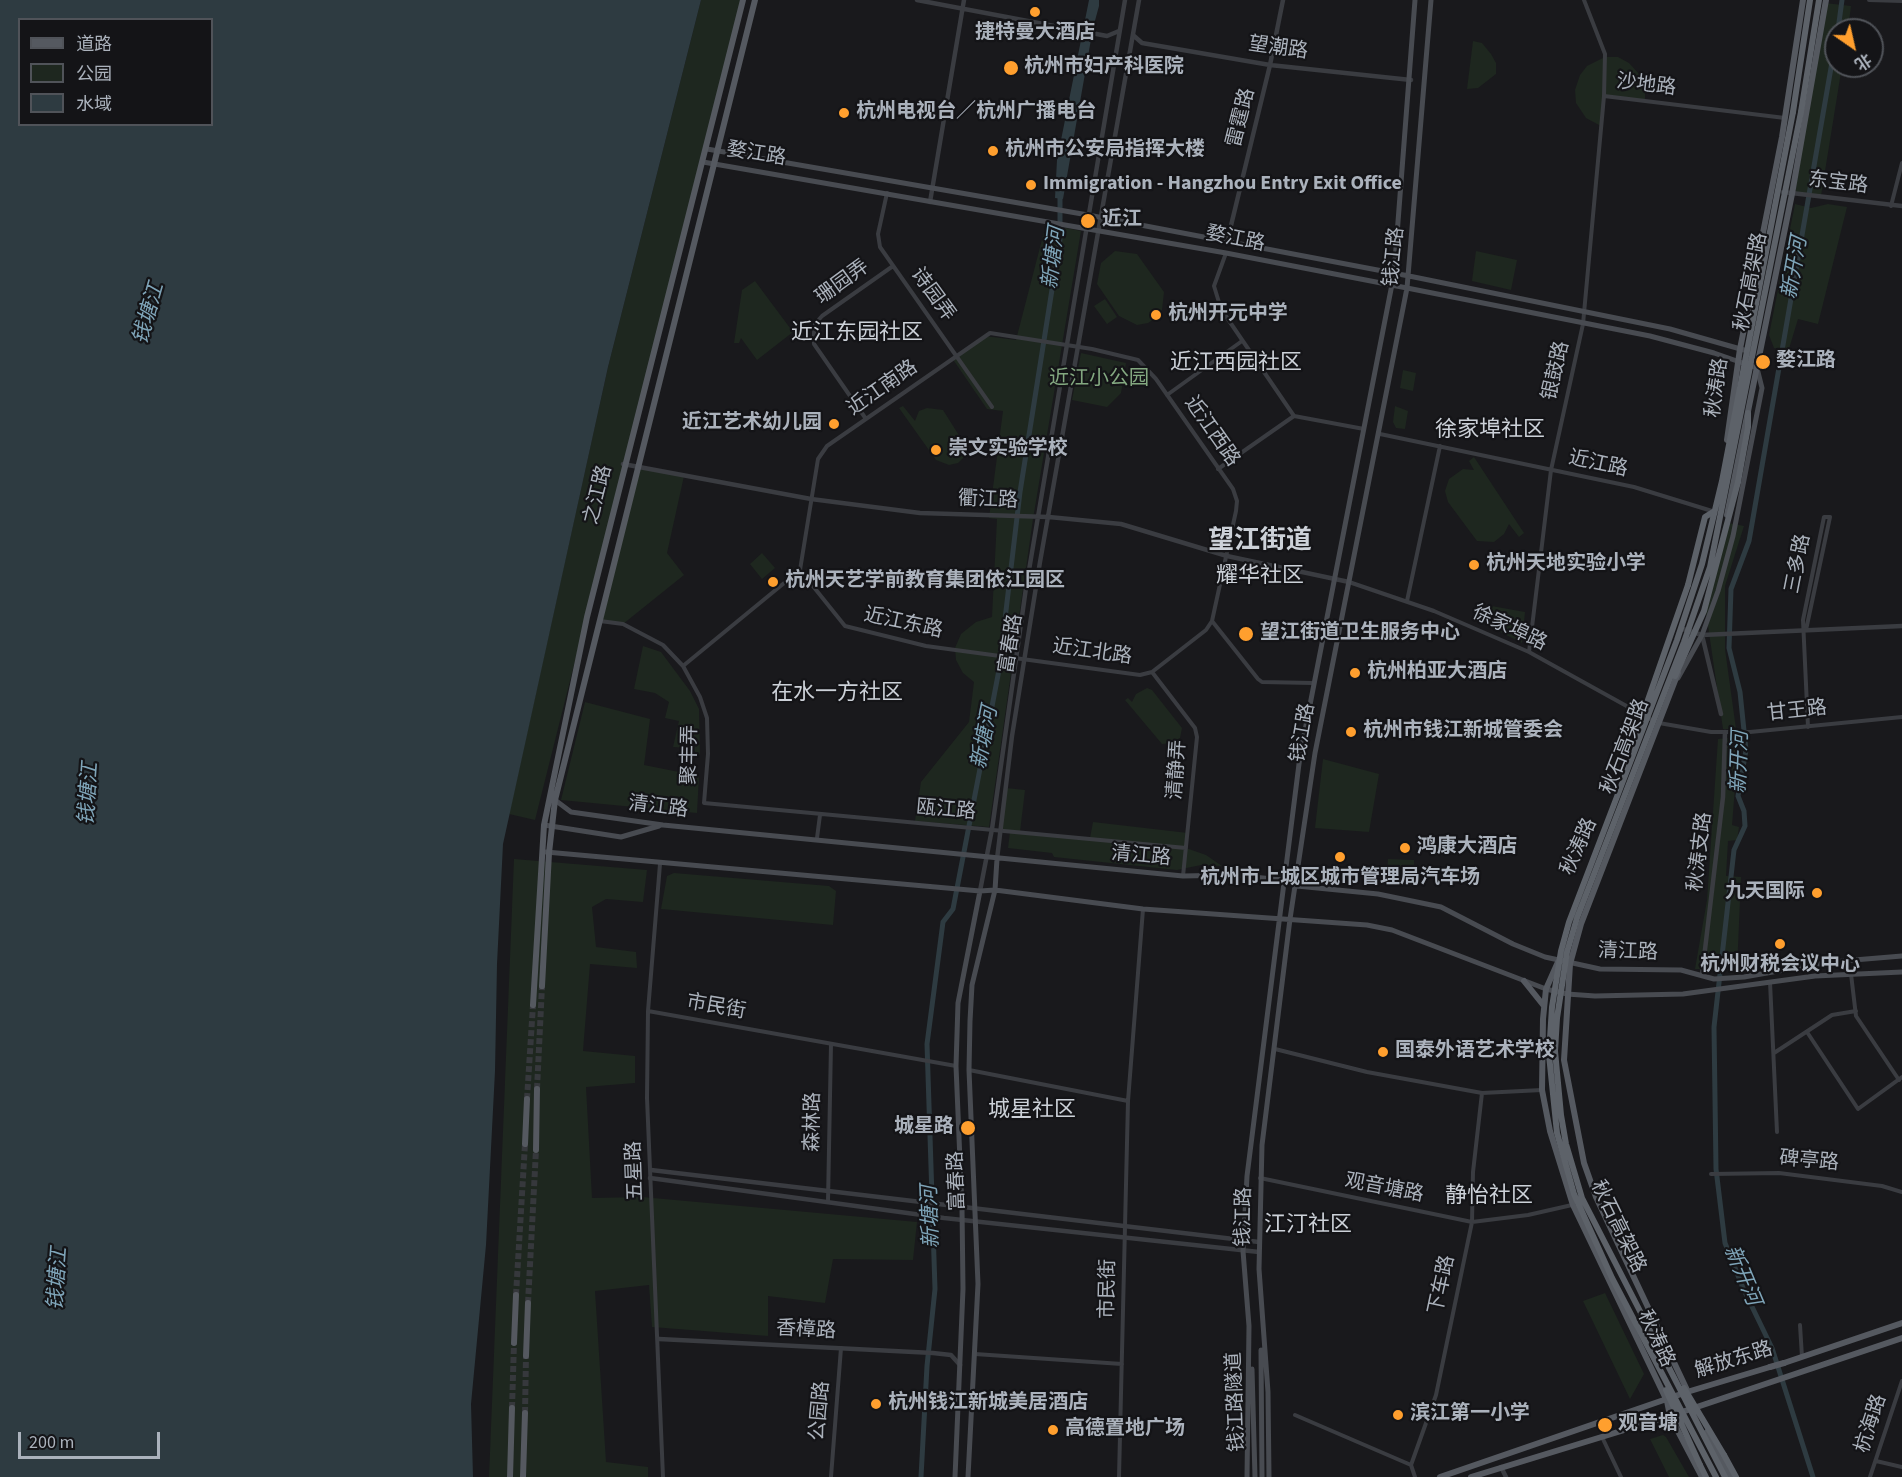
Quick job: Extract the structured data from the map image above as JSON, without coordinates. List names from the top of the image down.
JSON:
{
  "streets": {
    "highway": ["秋石高架路"],
    "main road": [
      "婺江路",
      "钱江路",
      "秋涛路",
      "之江路",
      "富春路",
      "清江路",
      "解放东路",
      "钱江路隧道"
    ],
    "street": [
      "望潮路",
      "沙地路",
      "雷霆路",
      "东宝路",
      "珊园弄",
      "诗园弄",
      "银鼓路",
      "近江南路",
      "近江西路",
      "近江路",
      "衢江路",
      "三多路",
      "近江东路",
      "徐家埠路",
      "近江北路",
      "甘王路",
      "聚丰弄",
      "清静弄",
      "瓯江路",
      "秋涛支路",
      "市民街",
      "森林路",
      "碑亭路",
      "五星路",
      "观音塘路",
      "下车路",
      "香樟路",
      "公园路",
      "杭海路"
    ]
  },
  "crossings": [
    ["望潮路", "雷霆路"],
    ["望潮路", "钱江路"],
    ["沙地路", "银鼓路"],
    ["沙地路", "秋涛路"],
    ["雷霆路", "婺江路"],
    ["婺江路", "钱江路"],
    ["婺江路", "诗园弄"],
    ["婺江路", "银鼓路"],
    ["婺江路", "秋涛路"],
    ["婺江路", "之江路"],
    ["婺江路", "富春路"],
    ["东宝路", "秋涛路"],
    ["钱江路", "近江路"],
    ["钱江路", "衢江路"],
    ["钱江路", "徐家埠路"],
    ["钱江路", "清江路"],
    ["钱江路", "观音塘路"],
    ["钱江路", "钱江路隧道"],
    ["珊园弄", "诗园弄"],
    ["珊园弄", "近江南路"],
    ["诗园弄", "近江南路"],
    ["银鼓路", "近江路"],
    ["银鼓路", "徐家埠路"],
    ["秋涛路", "近江路"],
    ["秋涛路", "徐家埠路"],
    ["秋涛路", "甘王路"],
    ["秋涛路", "清江路"],
    ["秋涛路", "观音塘路"],
    ["秋涛路", "解放东路"],
    ["近江南路", "近江西路"],
    ["近江南路", "衢江路"],
    ["近江南路", "富春路"],
    ["近江西路", "衢江路"],
    ["近江西路", "富春路"],
    ["之江路", "衢江路"],
    ["之江路", "聚丰弄"],
    ["之江路", "清江路"],
    ["衢江路", "徐家埠路"],
    ["衢江路", "富春路"],
    ["三多路", "甘王路"],
    ["近江东路", "富春路"],
    ["近江东路", "近江北路"],
    ["富春路", "近江北路"],
    ["富春路", "清江路"],
    ["富春路", "瓯江路"],
    ["富春路", "市民街"],
    ["近江北路", "清静弄"],
    ["甘王路", "秋涛支路"],
    ["聚丰弄", "瓯江路"],
    ["清静弄", "清江路"],
    ["清静弄", "瓯江路"],
    ["清江路", "秋涛支路"],
    ["市民街", "森林路"],
    ["市民街", "五星路"],
    ["五星路", "香樟路"],
    ["观音塘路", "下车路"],
    ["香樟路", "公园路"]
  ],
  "districts": [
    "近江东园社区",
    "近江西园社区",
    "徐家埠社区",
    "望江街道",
    "耀华社区",
    "在水一方社区",
    "城星社区",
    "静怡社区",
    "江汀社区"
  ],
  "water": ["新塘河", "新开河", "钱塘江"],
  "parks": ["近江小公园"],
  "places": [
    "捷特曼大酒店",
    "杭州市妇产科医院",
    "杭州电视台／杭州广播电台",
    "杭州市公安局指挥大楼",
    "Immigration - Hangzhou Entry Exit Office",
    "近江",
    "杭州开元中学",
    "婺江路",
    "近江艺术幼儿园",
    "崇文实验学校",
    "杭州天地实验小学",
    "杭州天艺学前教育集团依江园区",
    "望江街道卫生服务中心",
    "杭州柏亚大酒店",
    "杭州市钱江新城管委会",
    "鸿康大酒店",
    "杭州市上城区城市管理局汽车场",
    "九天国际",
    "杭州财税会议中心",
    "国泰外语艺术学校",
    "城星路",
    "杭州钱江新城美居酒店",
    "滨江第一小学",
    "观音塘",
    "高德置地广场"
  ],
  "legend": ["道路", "公园", "水域"],
  "scale_bar": "200 m",
  "north": "bottom right"
}
